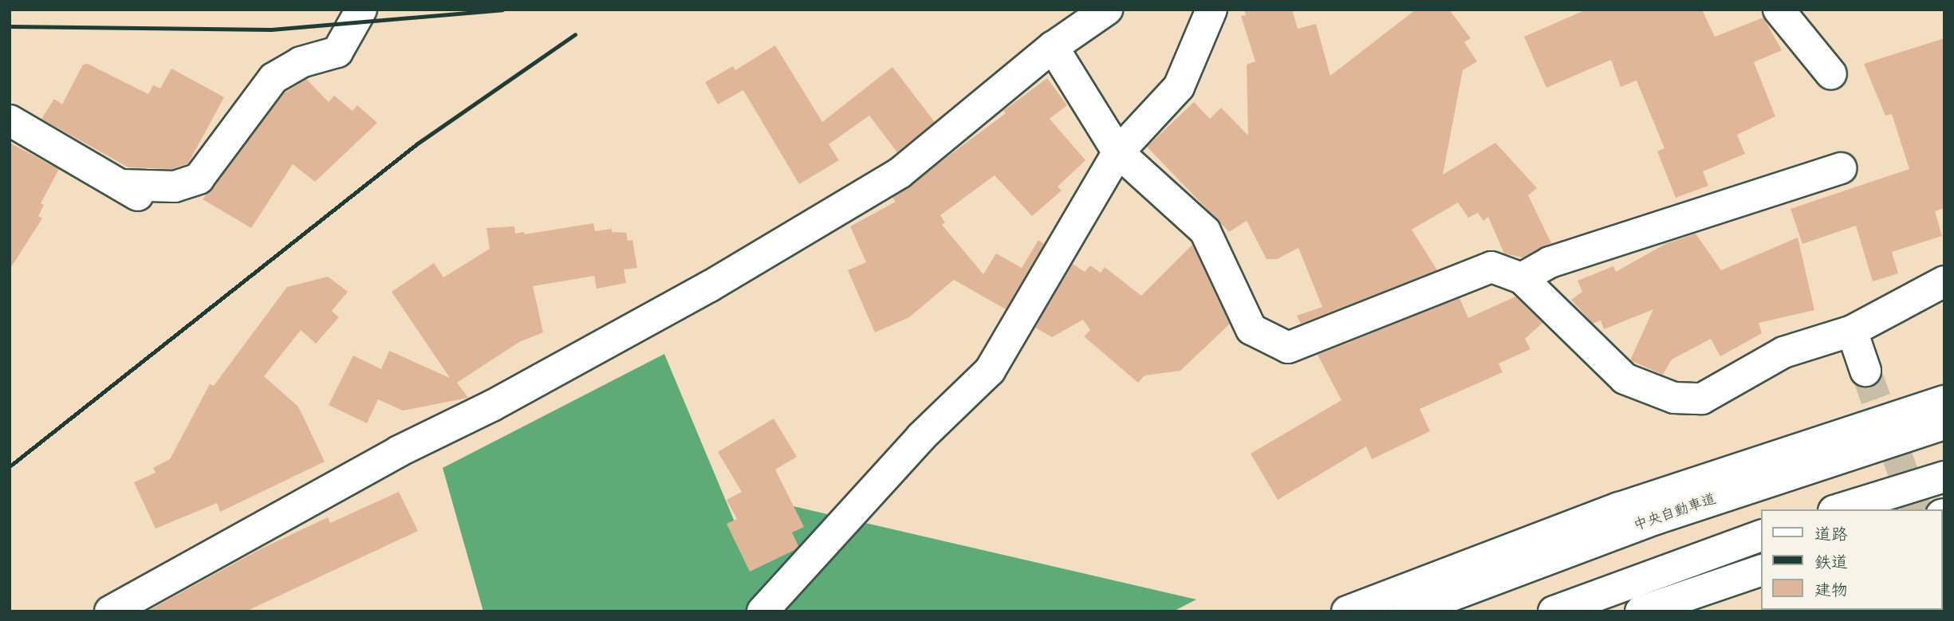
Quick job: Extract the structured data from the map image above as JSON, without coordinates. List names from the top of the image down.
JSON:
{
  "streets": {
    "main road": ["中央自動車道"]
  },
  "legend": ["道路", "鉄道", "建物"]
}
